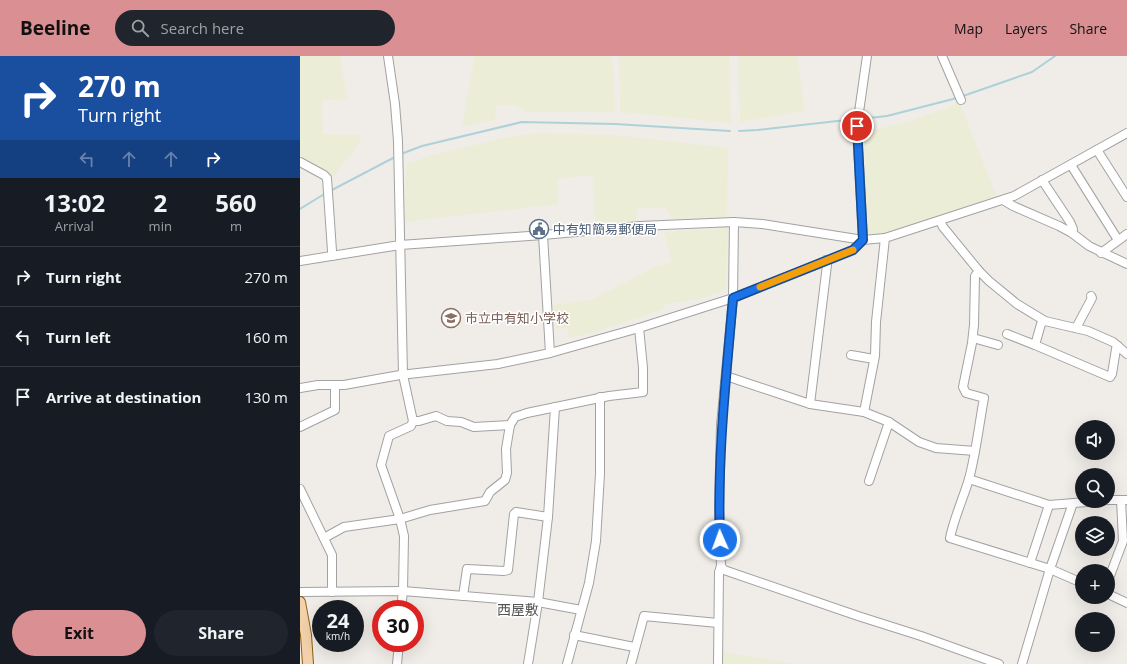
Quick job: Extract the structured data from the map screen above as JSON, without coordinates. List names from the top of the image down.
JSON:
{
  "districts": ["西屋敷"],
  "places": {
    "public building": ["中有知簡易郵便局"],
    "school or university": ["市立中有知小学校"]
  },
  "page": {
    "header": "Beeline",
    "search": "Search here",
    "nav": ["Map", "Layers", "Share"],
    "turn": ["270 m", "Turn right"],
    "eta": [
      "13:02",
      "Arrival",
      "2",
      "min",
      "560",
      "m"
    ],
    "list": [
      {
        "name": "Turn right",
        "value": "270 m"
      },
      {
        "name": "Turn left",
        "value": "160 m"
      },
      {
        "name": "Arrive at destination",
        "value": "130 m"
      }
    ],
    "map_buttons": ["+", "−"],
    "speed": "24 km/h",
    "limit": "30",
    "buttons": ["Exit", "Share"]
  }
}
